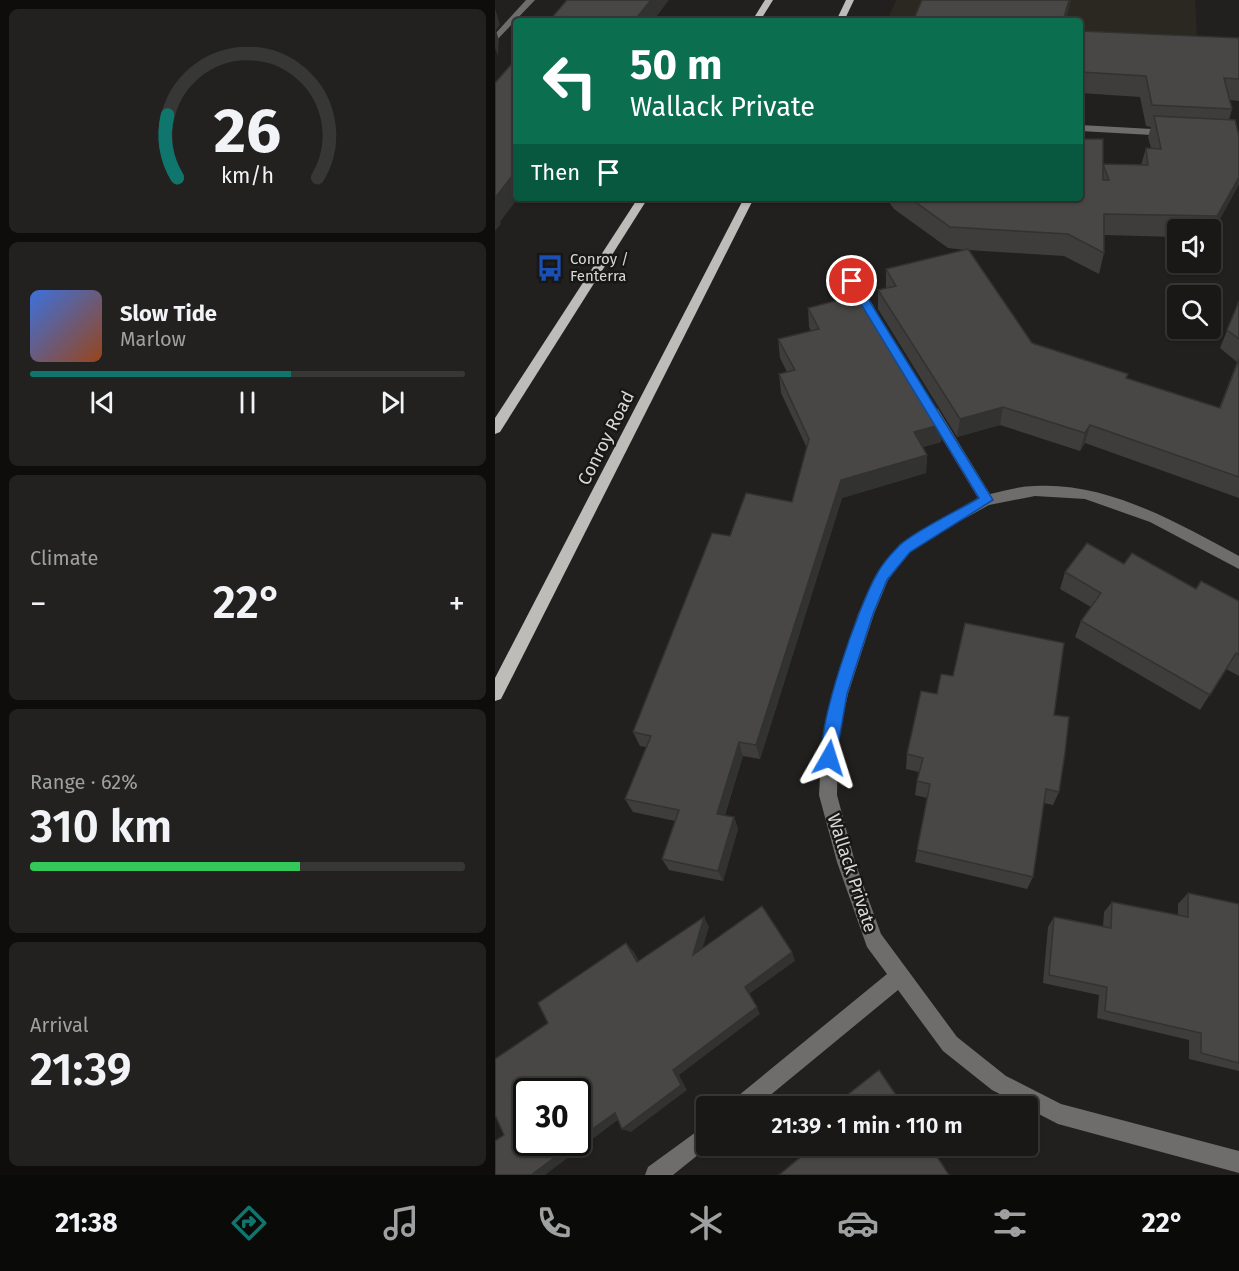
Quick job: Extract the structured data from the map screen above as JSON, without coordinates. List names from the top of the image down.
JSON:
{
  "streets": {
    "main road": ["Conroy Road"],
    "street": ["Wallack Private"]
  },
  "places": {
    "bus stop": ["Conroy / Fenterra"]
  },
  "page": {
    "turn": ["50 m", "Wallack Private"],
    "then": "Then",
    "song": ["Slow Tide", "Marlow"],
    "tile": [
      "Climate",
      ["Range · 62%", "310 km"],
      ["Arrival", "21:39"]
    ],
    "heat": ["−", "22°", "+"],
    "limit": "30",
    "trip": "21:39 · 1 min · 110 m",
    "tabs": ["21:38", "22°"],
    "gauge": ["26", "km/h"]
  }
}
